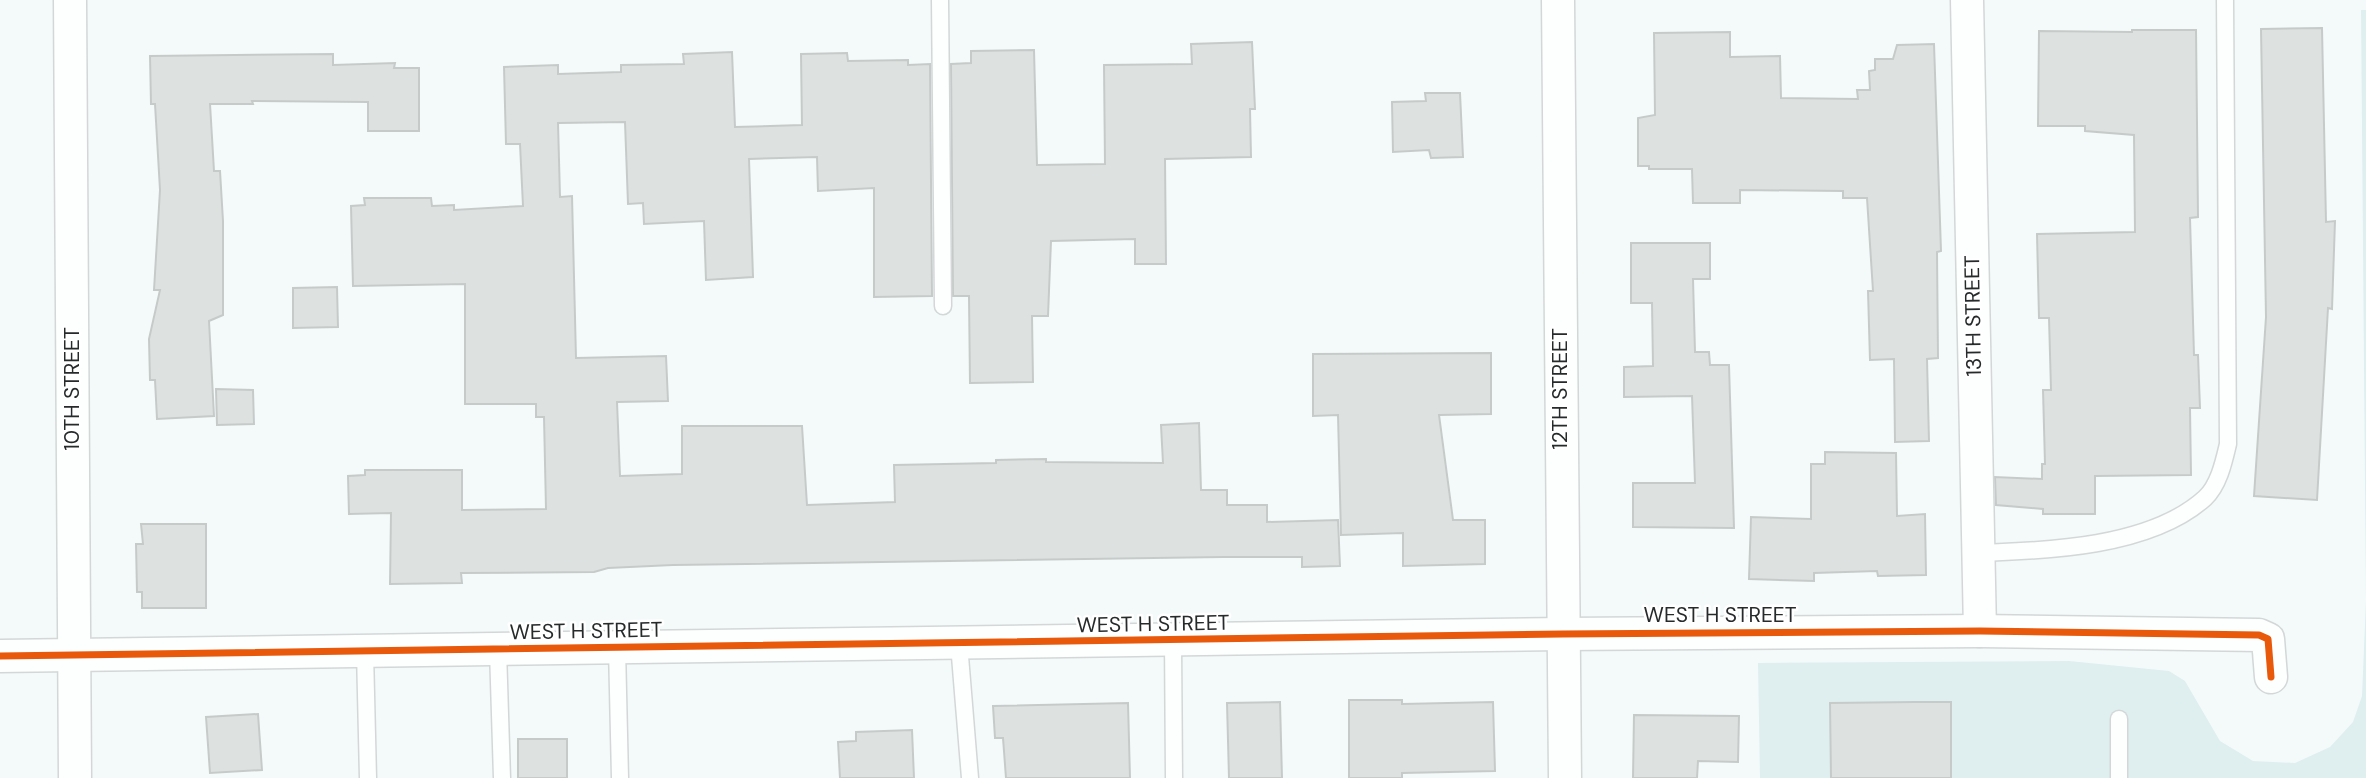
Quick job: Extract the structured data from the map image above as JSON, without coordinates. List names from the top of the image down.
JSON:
{
  "streets": {
    "street": [
      "13TH STREET",
      "10TH STREET",
      "12TH STREET",
      "WEST H STREET"
    ]
  },
  "crossings": [
    ["13TH STREET", "WEST H STREET"],
    ["10TH STREET", "WEST H STREET"],
    ["12TH STREET", "WEST H STREET"]
  ]
}
